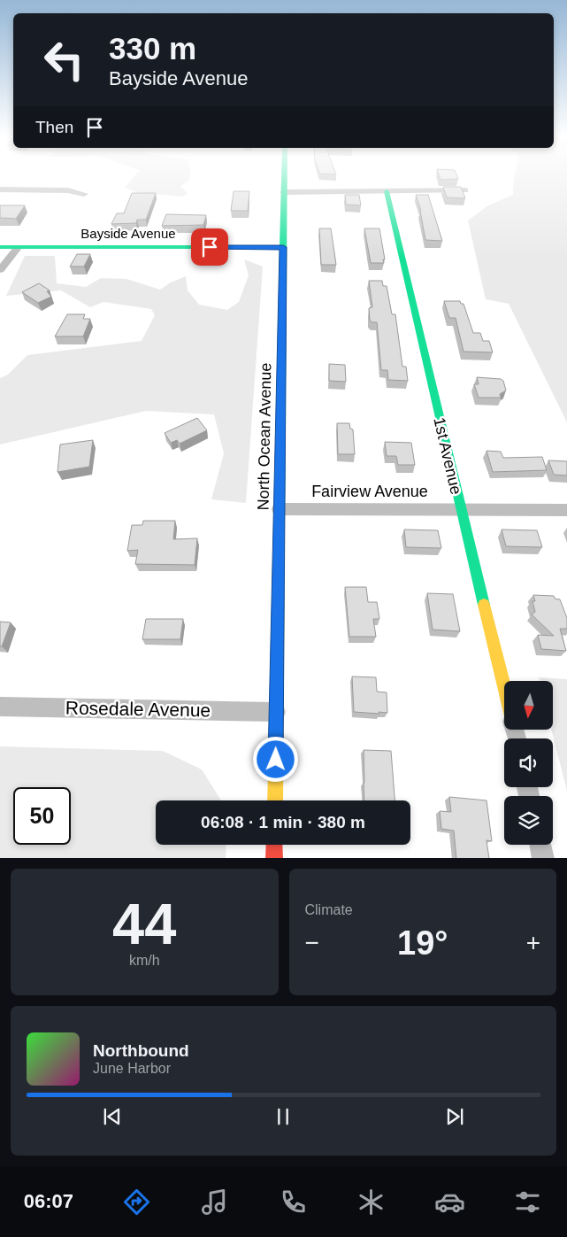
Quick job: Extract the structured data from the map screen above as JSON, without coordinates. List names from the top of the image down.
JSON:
{
  "streets": {
    "street": [
      "Bayside Avenue",
      "North Ocean Avenue",
      "1st Avenue",
      "Fairview Avenue",
      "Rosedale Avenue"
    ]
  },
  "crossings": [
    ["Bayside Avenue", "North Ocean Avenue"],
    ["North Ocean Avenue", "Fairview Avenue"],
    ["North Ocean Avenue", "Rosedale Avenue"],
    ["1st Avenue", "Fairview Avenue"]
  ],
  "north": "bottom",
  "page": {
    "turn": ["330 m", "Bayside Avenue"],
    "then": "Then",
    "limit": "50",
    "trip": "06:08 · 1 min · 380 m",
    "tile": [
      ["44", "km/h"],
      "Climate"
    ],
    "heat": ["−", "19°", "+"],
    "song": ["Northbound", "June Harbor"],
    "tabs": "06:07"
  }
}
